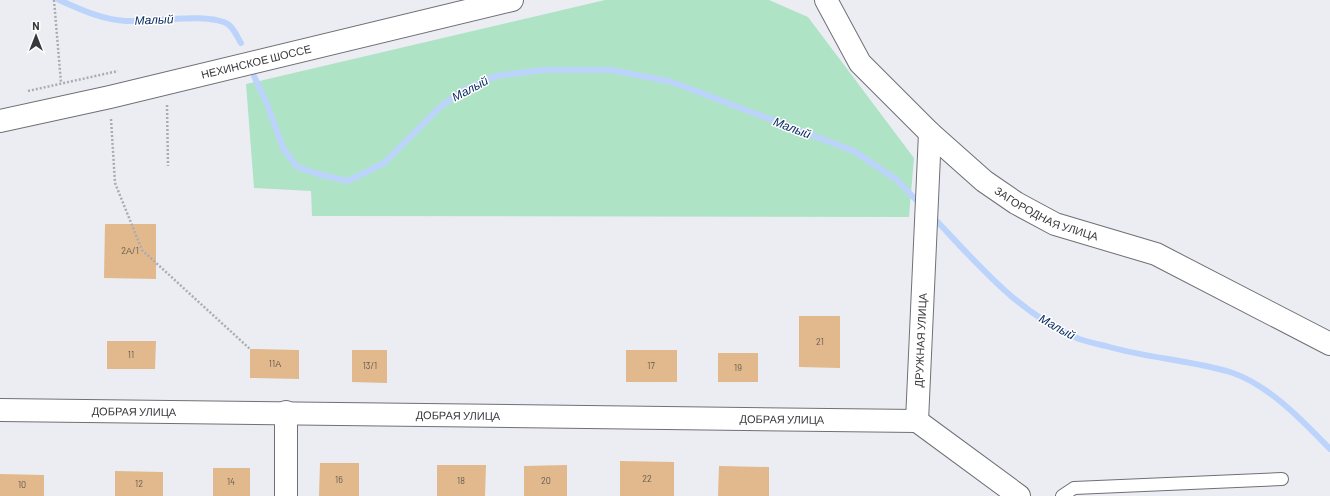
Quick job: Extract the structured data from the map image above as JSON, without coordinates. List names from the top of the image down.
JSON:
{
  "streets": {
    "street": [
      "НЕХИНСКОЕ ШОССЕ",
      "ЗАГОРОДНАЯ УЛИЦА",
      "ДРУЖНАЯ УЛИЦА",
      "ДОБРАЯ УЛИЦА"
    ]
  },
  "crossings": [
    ["ЗАГОРОДНАЯ УЛИЦА", "ДРУЖНАЯ УЛИЦА"],
    ["ДРУЖНАЯ УЛИЦА", "ДОБРАЯ УЛИЦА"]
  ],
  "water": ["Малый"],
  "house_numbers": [
    "2А/1",
    "21",
    "11",
    "11А",
    "13/1",
    "17",
    "19",
    "22",
    "16",
    "18",
    "20",
    "14",
    "12",
    "10"
  ],
  "north": "top"
}
